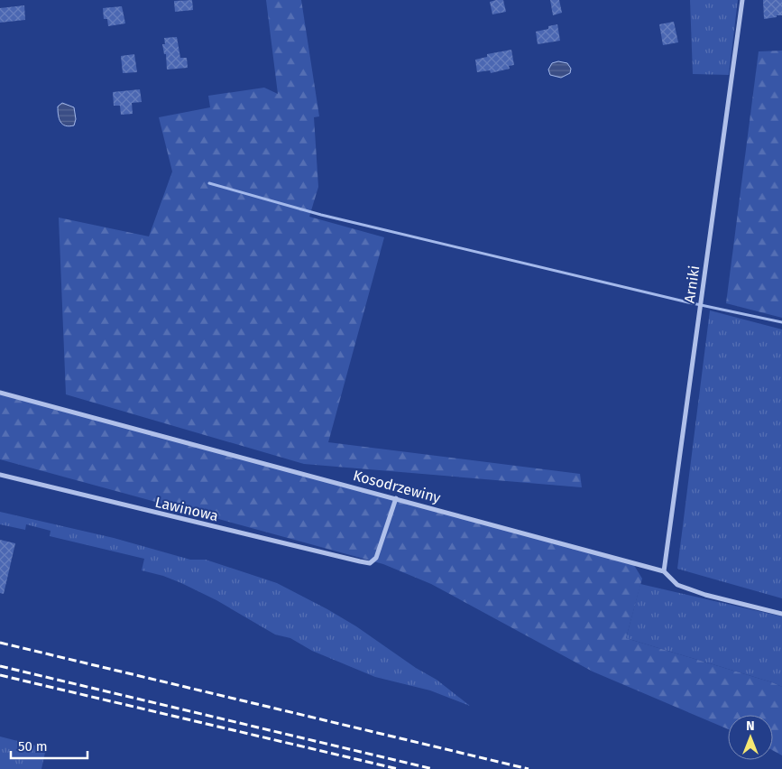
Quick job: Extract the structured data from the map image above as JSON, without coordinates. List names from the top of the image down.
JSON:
{
  "streets": {
    "street": ["Arniki", "Kosodrzewiny", "Lawinowa"]
  },
  "crossings": [
    ["Arniki", "Kosodrzewiny"],
    ["Kosodrzewiny", "Lawinowa"]
  ],
  "scale_bar": "50 m",
  "north": "top"
}
